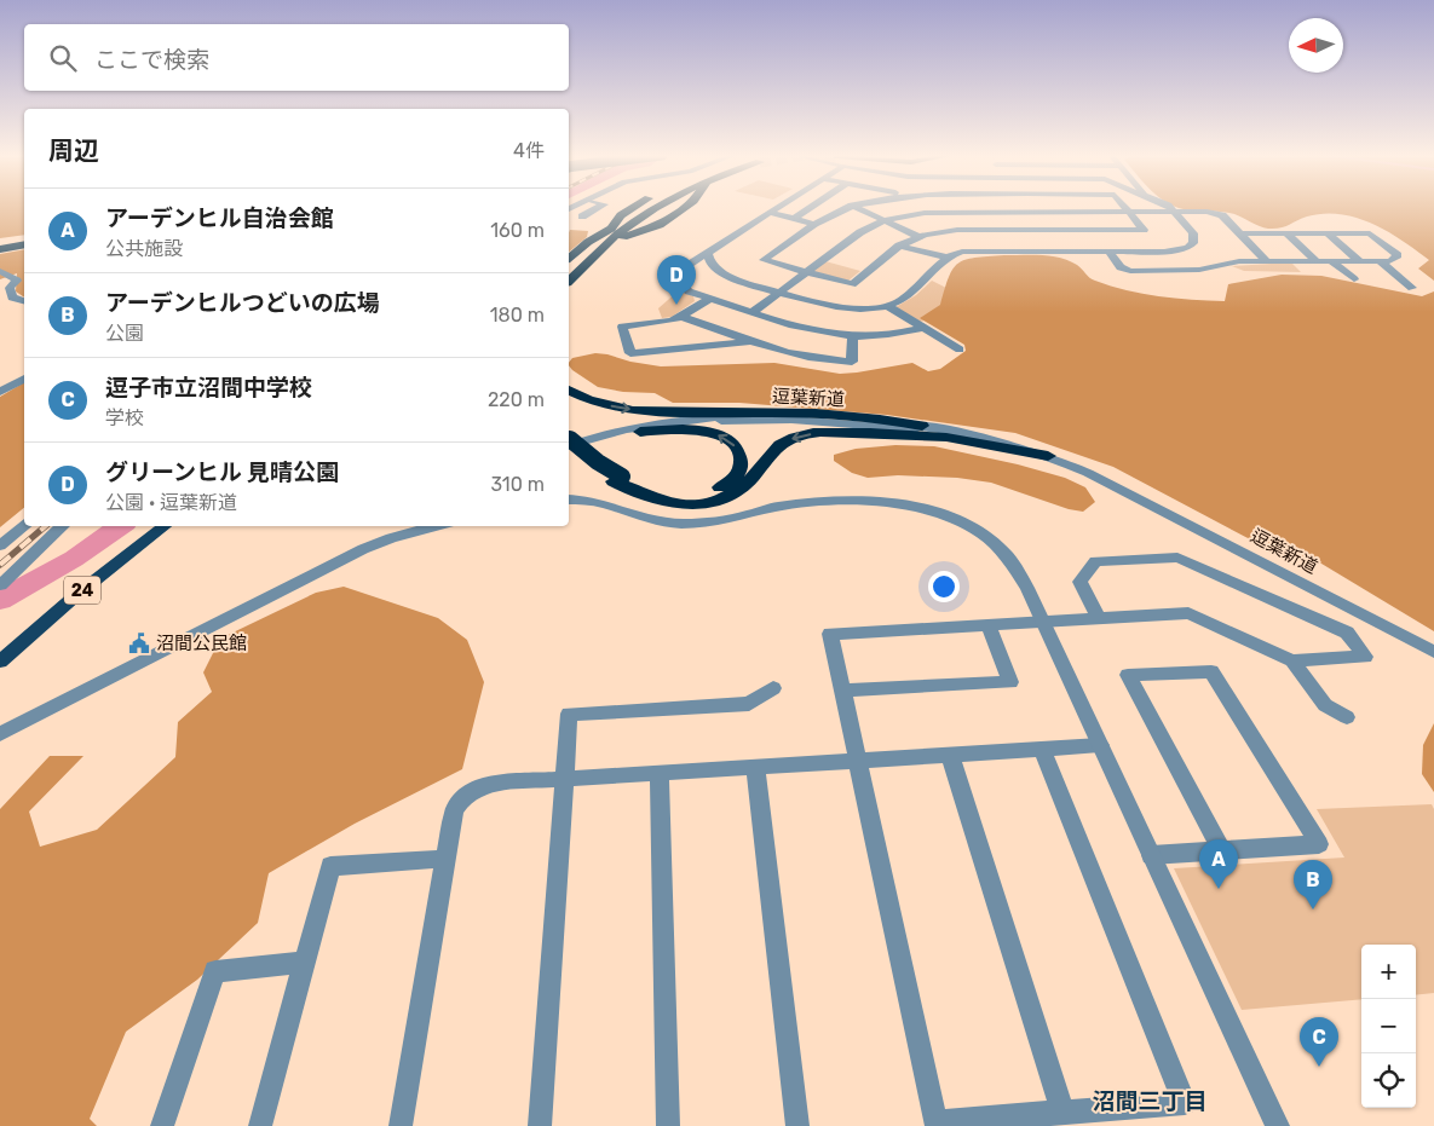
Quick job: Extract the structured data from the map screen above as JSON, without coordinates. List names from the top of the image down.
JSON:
{
  "streets": {
    "main road": ["24"],
    "street": ["逗葉新道"]
  },
  "districts": ["沼間三丁目"],
  "places": {
    "public building": ["沼間公民館"]
  },
  "north": "left",
  "page": {
    "search": "ここで検索",
    "heading": ["周辺", "4件"],
    "list": [
      {
        "mark": "A",
        "name": "アーデンヒル自治会館",
        "note": "公共施設",
        "value": "160 m"
      },
      {
        "mark": "B",
        "name": "アーデンヒルつどいの広場",
        "note": "公園",
        "value": "180 m"
      },
      {
        "mark": "C",
        "name": "逗子市立沼間中学校",
        "note": "学校",
        "value": "220 m"
      },
      {
        "mark": "D",
        "name": "グリーンヒル 見晴公園",
        "note": "公園 · 逗葉新道",
        "value": "310 m"
      }
    ],
    "pins": [
      "D",
      "A",
      "B",
      "C"
    ],
    "map_buttons": ["+", "−"]
  }
}
